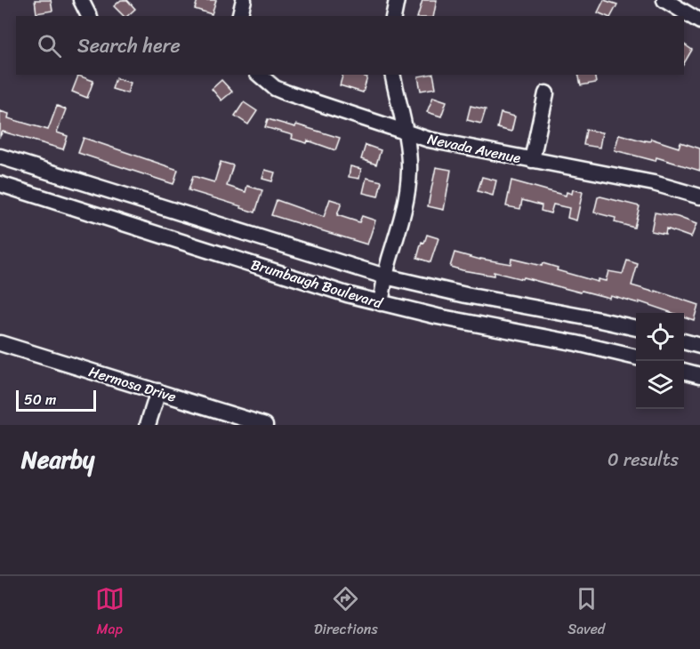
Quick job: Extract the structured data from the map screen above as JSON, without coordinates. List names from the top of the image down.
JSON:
{
  "streets": {
    "street": ["Nevada Avenue", "Brumbaugh Boulevard", "Hermosa Drive"]
  },
  "scale_bar": "50 m",
  "page": {
    "search": "Search here",
    "scale": "50 m",
    "heading": ["Nearby", "0 results"],
    "nav": ["Map", "Directions", "Saved"]
  }
}
